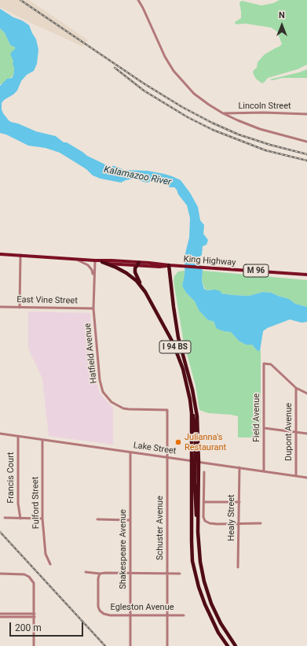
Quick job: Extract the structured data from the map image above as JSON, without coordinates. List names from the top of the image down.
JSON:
{
  "streets": {
    "highway": ["I 94 BS"],
    "main road": ["King Highway", "M 96"],
    "street": [
      "Lincoln Street",
      "East Vine Street",
      "Hatfield Avenue",
      "Field Avenue",
      "Dupont Avenue",
      "Lake Street",
      "Francis Court",
      "Fulford Street",
      "Healy Street",
      "Schuster Avenue",
      "Shakespeare Avenue",
      "Egleston Avenue"
    ]
  },
  "crossings": [
    ["King Highway", "I 94 BS"],
    ["King Highway", "Hatfield Avenue"],
    ["East Vine Street", "Hatfield Avenue"],
    ["I 94 BS", "Lake Street"],
    ["Hatfield Avenue", "Schuster Avenue"],
    ["Field Avenue", "Dupont Avenue"],
    ["Field Avenue", "Lake Street"],
    ["Dupont Avenue", "Lake Street"],
    ["Lake Street", "Francis Court"],
    ["Lake Street", "Fulford Street"],
    ["Lake Street", "Healy Street"],
    ["Lake Street", "Schuster Avenue"],
    ["Lake Street", "Shakespeare Avenue"],
    ["Schuster Avenue", "Egleston Avenue"],
    ["Shakespeare Avenue", "Egleston Avenue"]
  ],
  "water": ["Kalamazoo River"],
  "places": ["Julianna's Restaurant"],
  "scale_bar": "200 m",
  "north": "top"
}
